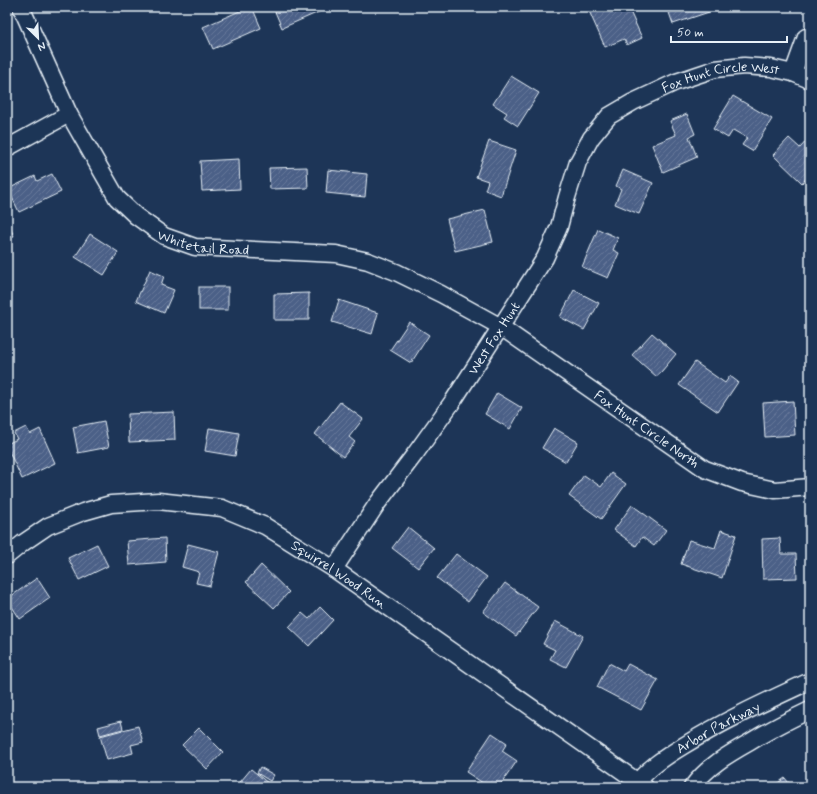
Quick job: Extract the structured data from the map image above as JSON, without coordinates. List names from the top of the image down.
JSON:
{
  "streets": {
    "street": [
      "Fox Hunt Circle West",
      "Whitetail Road",
      "West Fox Hunt",
      "Fox Hunt Circle North",
      "Squirrel Wood Run",
      "Arbor Parkway"
    ]
  },
  "crossings": [
    ["Fox Hunt Circle West", "West Fox Hunt"],
    ["Whitetail Road", "West Fox Hunt"],
    ["Whitetail Road", "Fox Hunt Circle North"],
    ["West Fox Hunt", "Fox Hunt Circle North"],
    ["West Fox Hunt", "Squirrel Wood Run"],
    ["Squirrel Wood Run", "Arbor Parkway"]
  ],
  "scale_bar": "50 m",
  "north": "bottom right"
}
